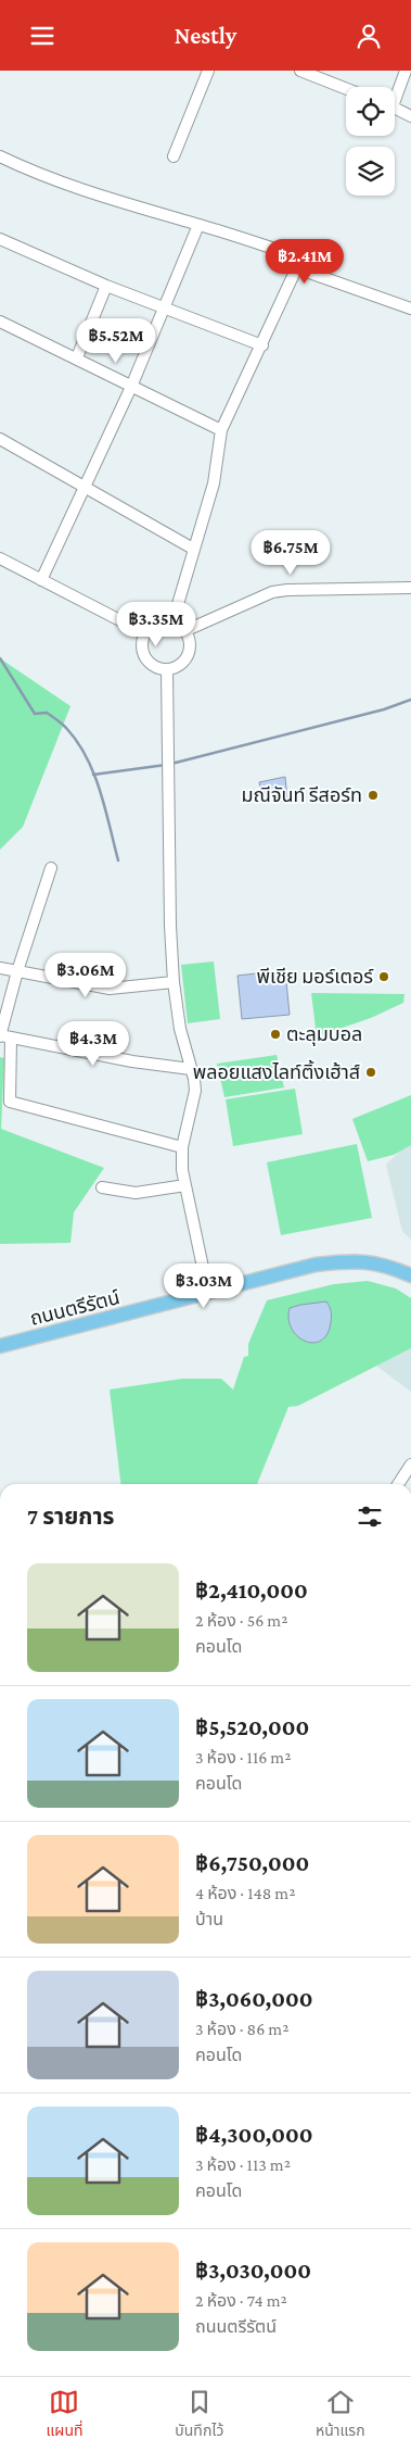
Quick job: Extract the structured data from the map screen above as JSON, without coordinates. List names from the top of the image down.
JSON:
{
  "streets": {
    "main road": ["ถนนตรีรัตน์"]
  },
  "places": [
    "มณีจันท์ รีสอร์ท",
    "พีเชีย มอร์เตอร์",
    "ตะลุมบอล",
    "พลอยแสงไลท์ติ้งเฮ้าส์"
  ],
  "page": {
    "header": "Nestly",
    "price": [
      "฿2.41M",
      "฿5.52M",
      "฿6.75M",
      "฿3.35M",
      "฿3.06M",
      "฿4.3M",
      "฿3.03M"
    ],
    "heading": "7 รายการ",
    "list": [
      {
        "name": "฿2,410,000",
        "note": "2 ห้อง · 56 m² · คอนโด"
      },
      {
        "name": "฿5,520,000",
        "note": "3 ห้อง · 116 m² · คอนโด"
      },
      {
        "name": "฿6,750,000",
        "note": "4 ห้อง · 148 m² · บ้าน"
      },
      {
        "name": "฿3,060,000",
        "note": "3 ห้อง · 86 m² · คอนโด"
      },
      {
        "name": "฿4,300,000",
        "note": "3 ห้อง · 113 m² · คอนโด"
      },
      {
        "name": "฿3,030,000",
        "note": "2 ห้อง · 74 m² · ถนนตรีรัตน์"
      }
    ],
    "tabs": ["แผนที่", "บันทึกไว้", "หน้าแรก"]
  }
}
